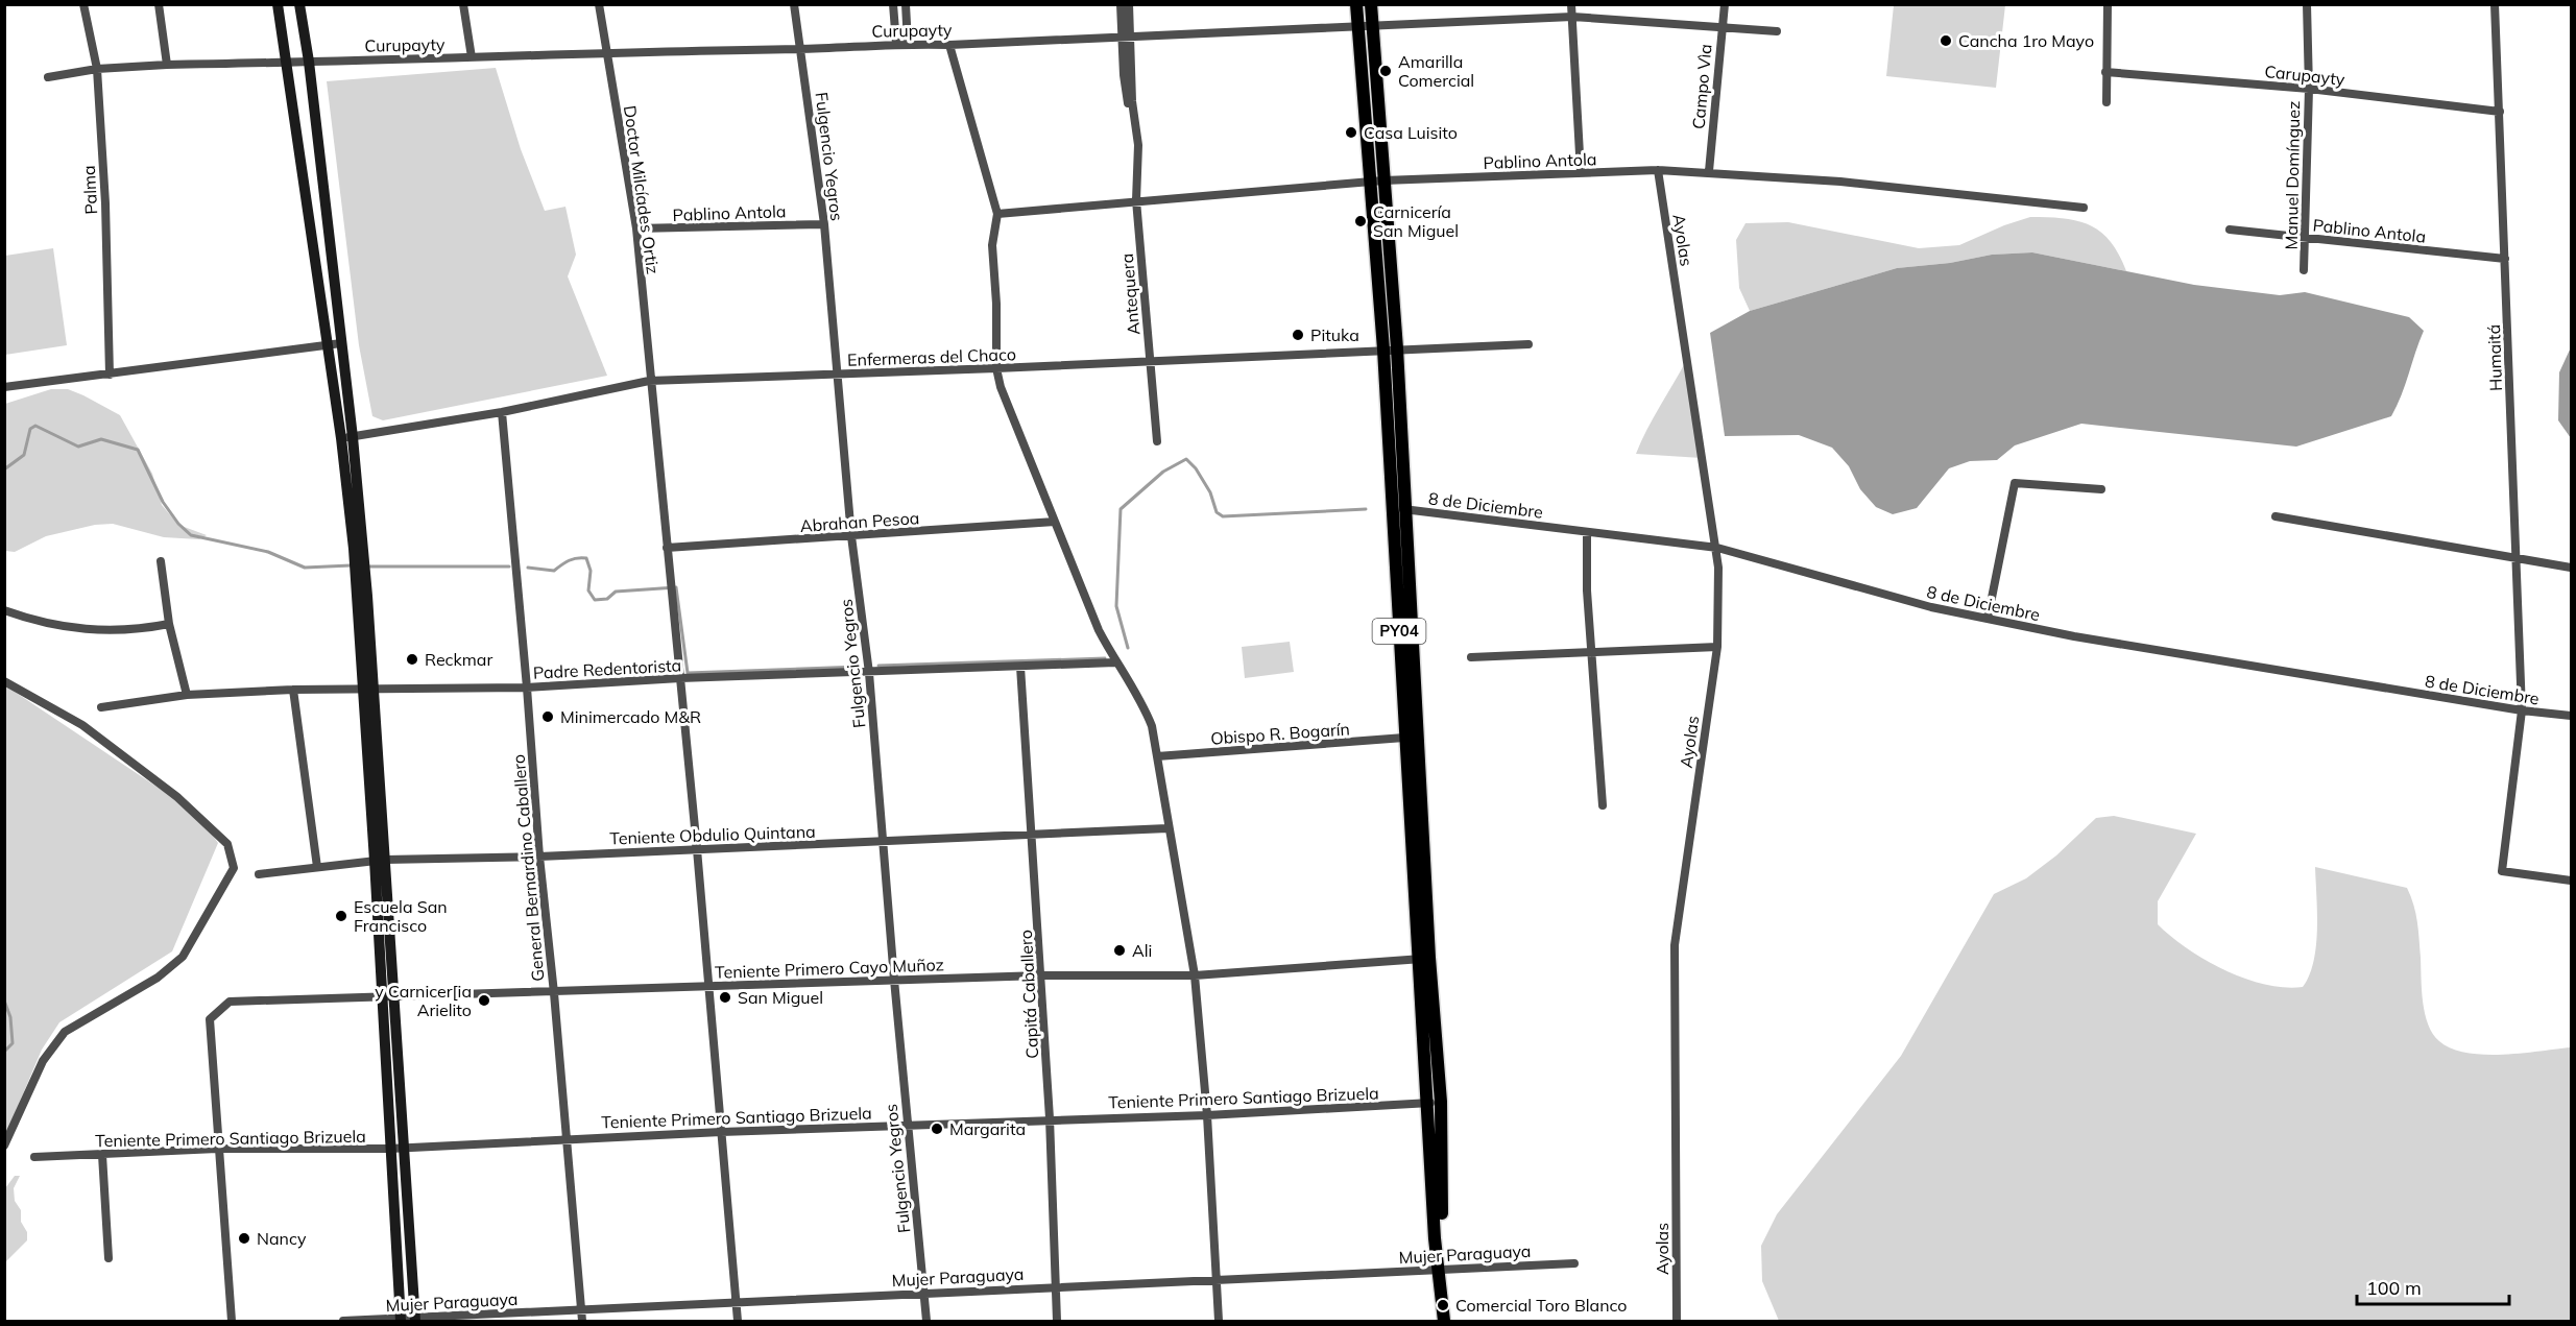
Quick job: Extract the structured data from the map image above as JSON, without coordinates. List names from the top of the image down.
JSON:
{
  "streets": {
    "main road": ["PY04"],
    "street": [
      "Curupayty",
      "Carupayty",
      "Campo Vìa",
      "Fulgencio Yegros",
      "Pablino Antola",
      "Manuel Domínguez",
      "Palma",
      "Doctor Milcíades Ortiz",
      "Ayolas",
      "Antequera",
      "Enfermeras del Chaco",
      "Humaitá",
      "8 de Diciembre",
      "Abrahan Pesoa",
      "Padre Redentorista",
      "Obispo R. Bogarín",
      "Teniente Obdulio Quintana",
      "General Bernardino Caballero",
      "Teniente Primero Cayo Muñoz",
      "Capitá Caballero",
      "Teniente Primero Santiago Brizuela",
      "Mujer Paraguaya"
    ]
  },
  "crossings": [
    ["Curupayty", "Campo Vìa"],
    ["Curupayty", "Fulgencio Yegros"],
    ["Curupayty", "Palma"],
    ["Curupayty", "Doctor Milcíades Ortiz"],
    ["Curupayty", "Antequera"],
    ["Curupayty", "PY04"],
    ["Carupayty", "Manuel Domínguez"],
    ["Carupayty", "Humaitá"],
    ["Campo Vìa", "Pablino Antola"],
    ["Fulgencio Yegros", "Pablino Antola"],
    ["Fulgencio Yegros", "Enfermeras del Chaco"],
    ["Fulgencio Yegros", "Abrahan Pesoa"],
    ["Fulgencio Yegros", "Padre Redentorista"],
    ["Fulgencio Yegros", "Teniente Obdulio Quintana"],
    ["Fulgencio Yegros", "Teniente Primero Cayo Muñoz"],
    ["Fulgencio Yegros", "Teniente Primero Santiago Brizuela"],
    ["Fulgencio Yegros", "Mujer Paraguaya"],
    ["Pablino Antola", "Manuel Domínguez"],
    ["Pablino Antola", "Doctor Milcíades Ortiz"],
    ["Pablino Antola", "Ayolas"],
    ["Pablino Antola", "Antequera"],
    ["Pablino Antola", "Humaitá"],
    ["Pablino Antola", "PY04"],
    ["Doctor Milcíades Ortiz", "Enfermeras del Chaco"],
    ["Doctor Milcíades Ortiz", "Abrahan Pesoa"],
    ["Doctor Milcíades Ortiz", "Padre Redentorista"],
    ["Doctor Milcíades Ortiz", "Teniente Obdulio Quintana"],
    ["Doctor Milcíades Ortiz", "Teniente Primero Cayo Muñoz"],
    ["Doctor Milcíades Ortiz", "Teniente Primero Santiago Brizuela"],
    ["Doctor Milcíades Ortiz", "Mujer Paraguaya"],
    ["Ayolas", "8 de Diciembre"],
    ["Antequera", "Enfermeras del Chaco"],
    ["Enfermeras del Chaco", "PY04"],
    ["Enfermeras del Chaco", "General Bernardino Caballero"],
    ["Humaitá", "8 de Diciembre"],
    ["8 de Diciembre", "PY04"],
    ["PY04", "Obispo R. Bogarín"],
    ["PY04", "Teniente Primero Cayo Muñoz"],
    ["PY04", "Teniente Primero Santiago Brizuela"],
    ["PY04", "Mujer Paraguaya"],
    ["Padre Redentorista", "General Bernardino Caballero"],
    ["Padre Redentorista", "Capitá Caballero"],
    ["Teniente Obdulio Quintana", "General Bernardino Caballero"],
    ["Teniente Obdulio Quintana", "Capitá Caballero"],
    ["General Bernardino Caballero", "Teniente Primero Cayo Muñoz"],
    ["General Bernardino Caballero", "Teniente Primero Santiago Brizuela"],
    ["General Bernardino Caballero", "Mujer Paraguaya"],
    ["Teniente Primero Cayo Muñoz", "Capitá Caballero"],
    ["Teniente Primero Cayo Muñoz", "Teniente Primero Santiago Brizuela"],
    ["Capitá Caballero", "Teniente Primero Santiago Brizuela"],
    ["Capitá Caballero", "Mujer Paraguaya"]
  ],
  "places": [
    "Cancha 1ro Mayo",
    "Amarilla Comercial",
    "Casa Luisito",
    "Carnicería San Miguel",
    "Pituka",
    "Reckmar",
    "Minimercado M&R",
    "Escuela San Francisco",
    "Ali",
    "San Miguel",
    "y Carnicer[ia Arielito",
    "Margarita",
    "Nancy",
    "Comercial Toro Blanco"
  ],
  "scale_bar": "100 m"
}
